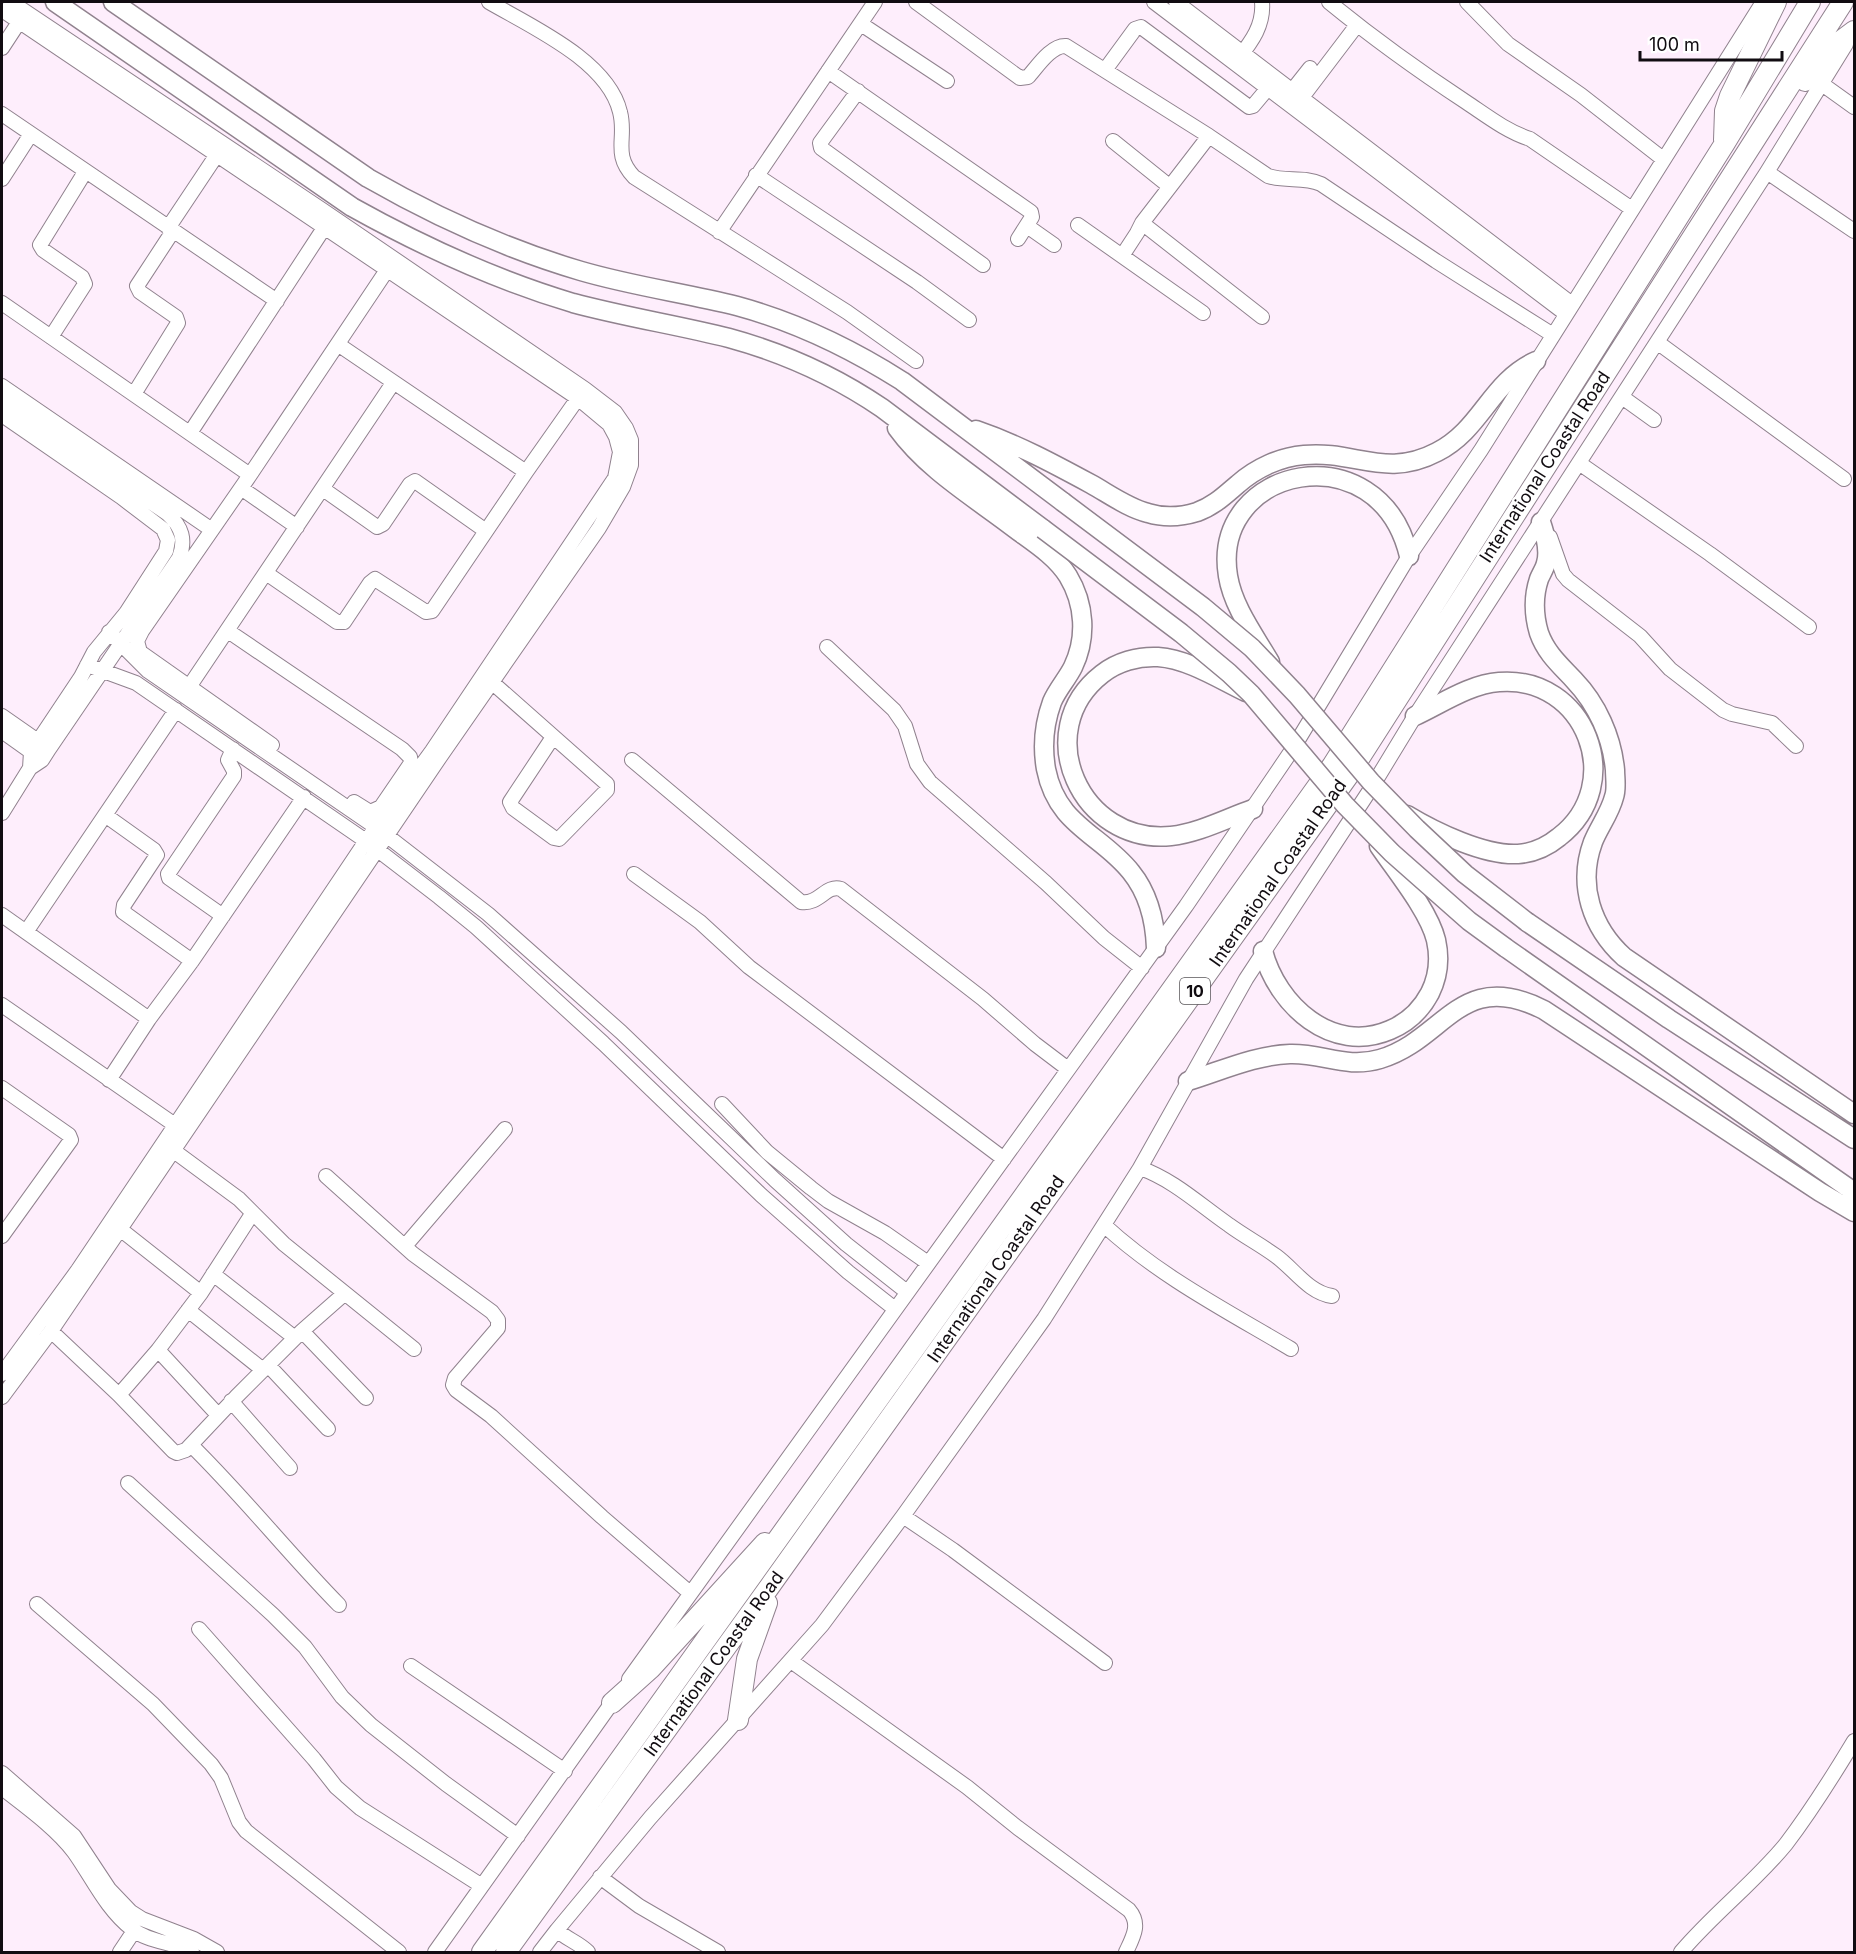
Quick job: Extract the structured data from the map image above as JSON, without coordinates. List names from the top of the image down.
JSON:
{
  "streets": {
    "highway": ["International Coastal Road", "10"]
  },
  "scale_bar": "100 m"
}
